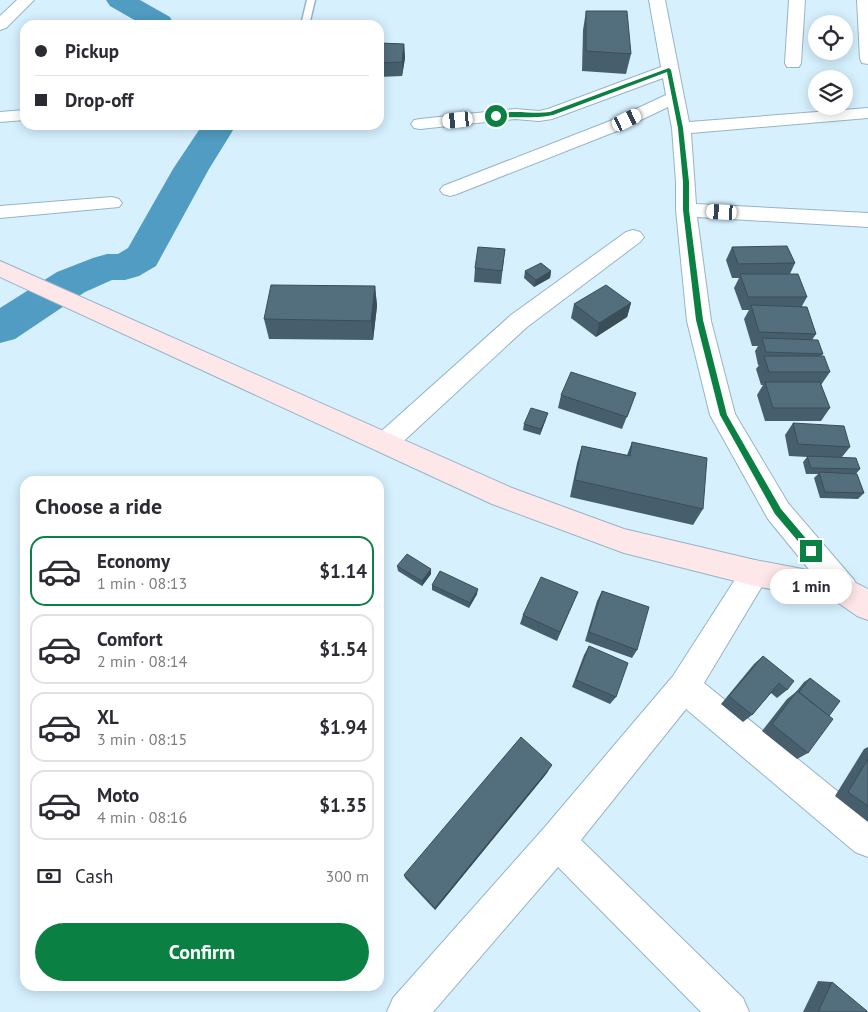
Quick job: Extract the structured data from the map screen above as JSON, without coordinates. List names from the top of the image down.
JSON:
{
  "page": {
    "banner": ["Pickup", "Drop-off"],
    "heading": "Choose a ride",
    "list": [
      {
        "name": "Economy",
        "note": "1 min · 08:13",
        "value": "$1.14"
      },
      {
        "name": "Comfort",
        "note": "2 min · 08:14",
        "value": "$1.54"
      },
      {
        "name": "XL",
        "note": "3 min · 08:15",
        "value": "$1.94"
      },
      {
        "name": "Moto",
        "note": "4 min · 08:16",
        "value": "$1.35"
      }
    ],
    "bubble": "1 min",
    "pay": ["Cash", "300 m"],
    "buttons": "Confirm"
  }
}
